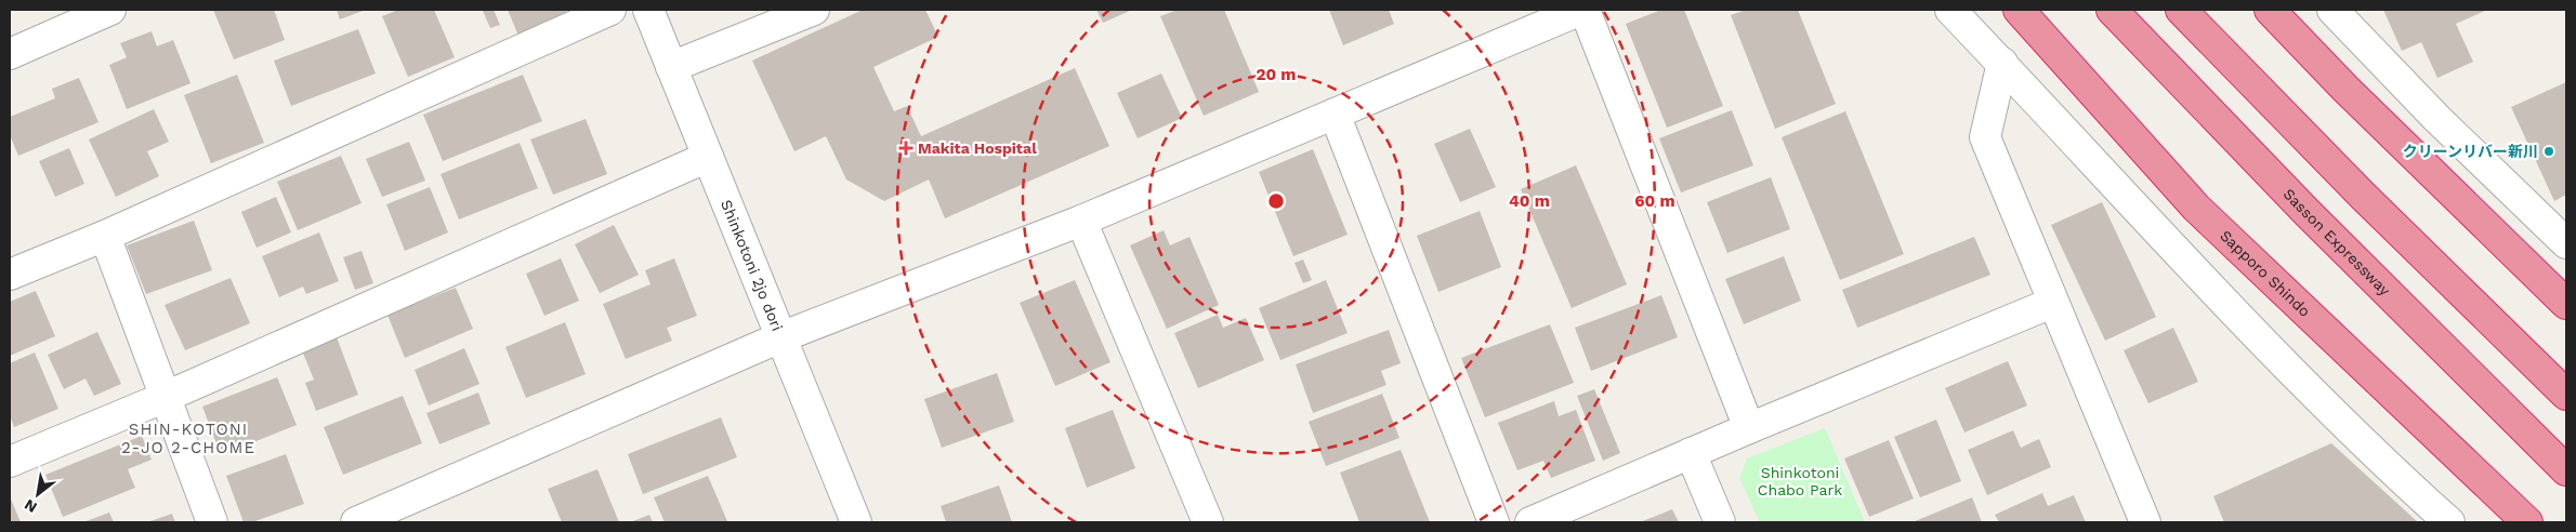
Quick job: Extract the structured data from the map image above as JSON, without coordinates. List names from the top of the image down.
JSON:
{
  "streets": {
    "highway": ["Sasson Expressway", "Sapporo Shindo"],
    "street": ["Shinkotoni 2jo dori"]
  },
  "districts": ["SHIN-KOTONI 2-JO 2-CHOME"],
  "parks": ["Shinkotoni Chabo Park"],
  "places": {
    "health": ["Makita Hospital"],
    "other": ["クリーンリバー新川"]
  },
  "north": "bottom left",
  "rings": ["20 m", "40 m", "60 m"]
}
